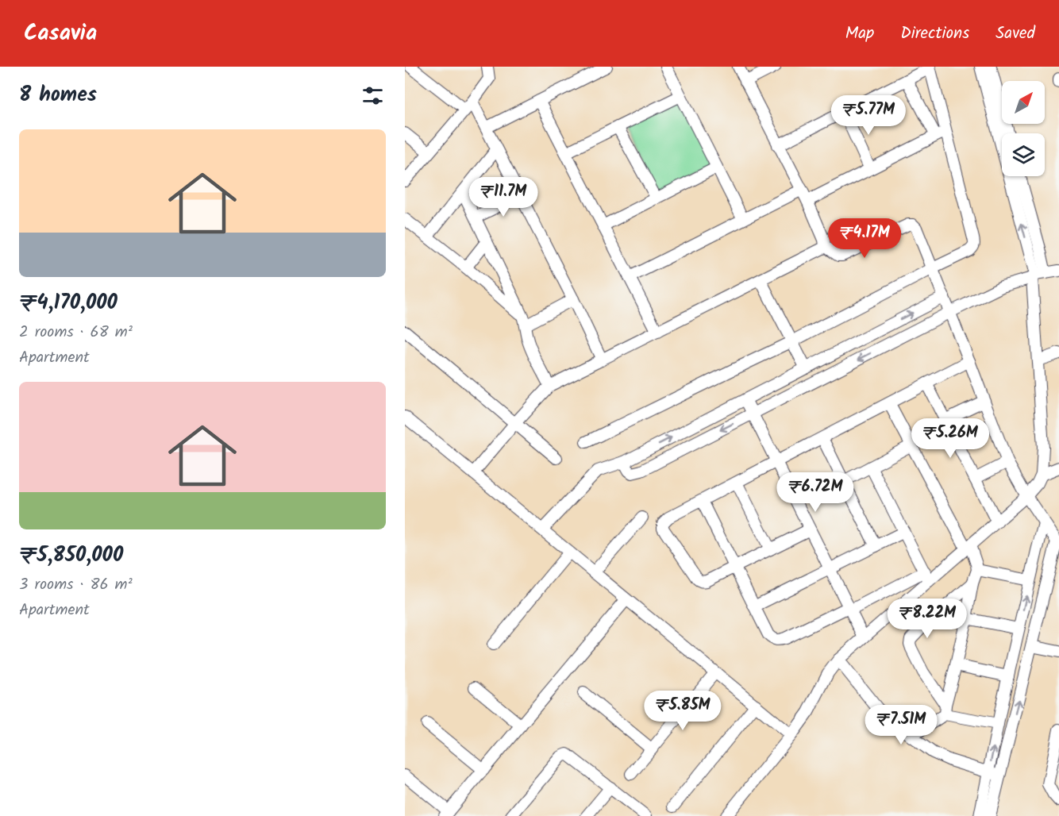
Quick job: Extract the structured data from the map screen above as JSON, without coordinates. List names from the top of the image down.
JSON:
{
  "north": "top right",
  "page": {
    "header": "Casavia",
    "nav": ["Map", "Directions", "Saved"],
    "heading": "8 homes",
    "price": [
      "₹5.77M",
      "₹11.7M",
      "₹4.17M",
      "₹5.26M",
      "₹6.72M",
      "₹8.22M",
      "₹5.85M",
      "₹7.51M"
    ],
    "list": [
      {
        "name": "₹4,170,000",
        "note": "2 rooms · 68 m² · Apartment"
      },
      {
        "name": "₹5,850,000",
        "note": "3 rooms · 86 m² · Apartment"
      }
    ]
  }
}
